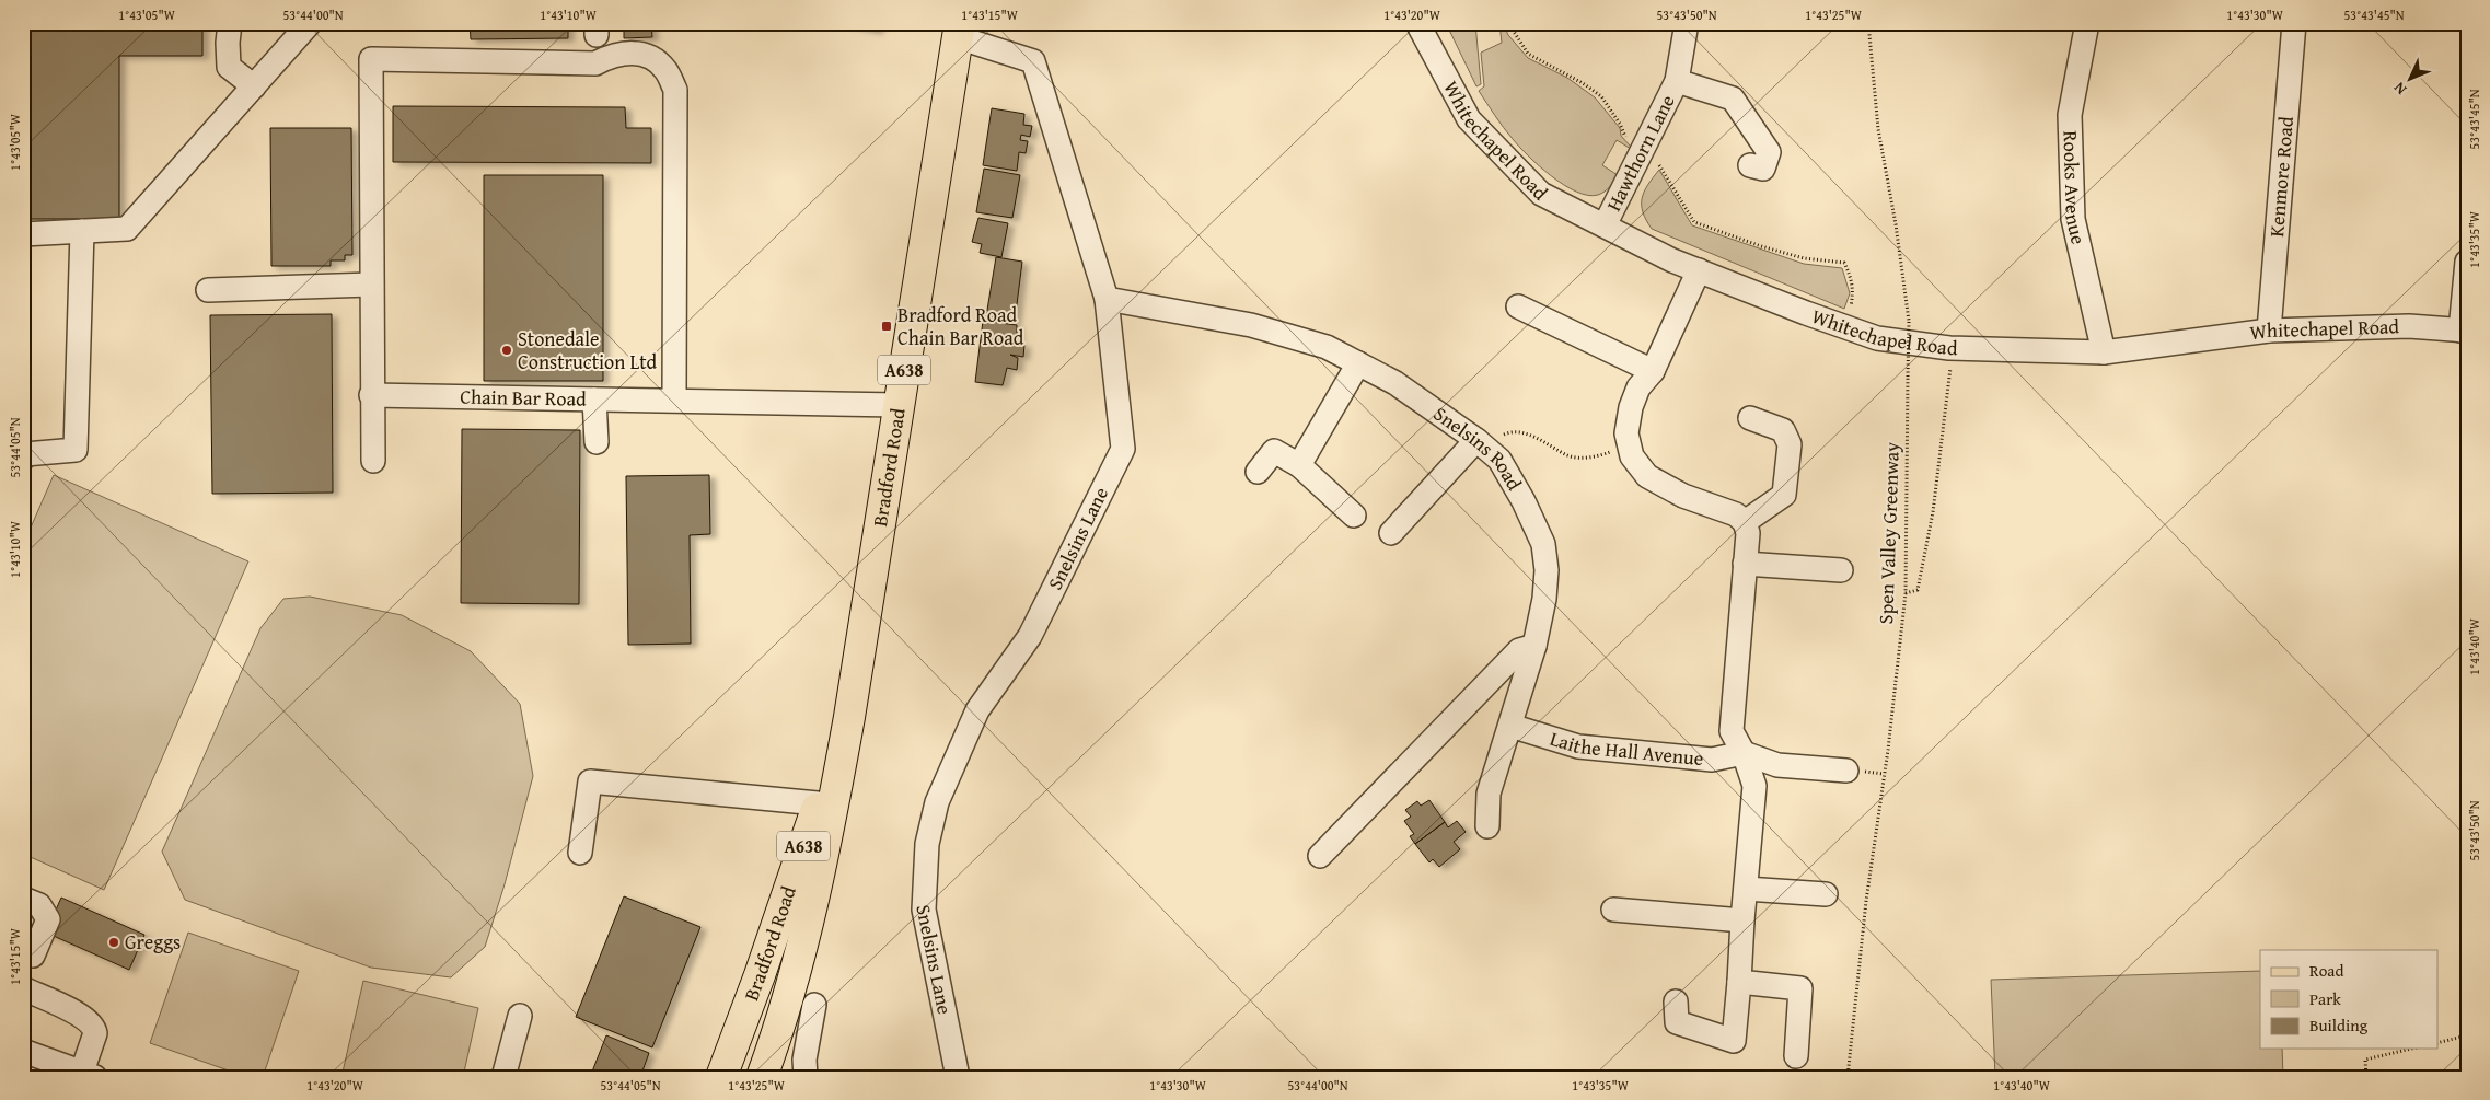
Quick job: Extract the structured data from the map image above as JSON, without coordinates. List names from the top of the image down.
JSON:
{
  "streets": {
    "main road": ["A638", "Bradford Road"],
    "street": [
      "Whitechapel Road",
      "Hawthorn Lane",
      "Kenmore Road",
      "Rooks Avenue",
      "Chain Bar Road",
      "Snelsins Road",
      "Snelsins Lane",
      "Laithe Hall Avenue"
    ],
    "path": ["Spen Valley Greenway"]
  },
  "crossings": [
    ["Whitechapel Road", "Hawthorn Lane"],
    ["Whitechapel Road", "Kenmore Road"],
    ["Whitechapel Road", "Rooks Avenue"],
    ["Chain Bar Road", "Bradford Road"],
    ["Snelsins Road", "Snelsins Lane"],
    ["Snelsins Road", "Laithe Hall Avenue"],
    ["Bradford Road", "Snelsins Lane"]
  ],
  "places": {
    "transit": ["Bradford Road Chain Bar Road"],
    "other": ["Stonedale Construction Ltd", "Greggs"]
  },
  "legend": ["Road", "Park", "Building"],
  "north": "bottom left",
  "coordinates": [
    "1°43'05\"W",
    "53°44'00\"N",
    "1°43'10\"W",
    "1°43'15\"W",
    "1°43'20\"W",
    "53°43'50\"N",
    "1°43'25\"W",
    "1°43'30\"W",
    "53°43'45\"N",
    "1°43'35\"W",
    "53°44'05\"N",
    "1°43'40\"W"
  ]
}
